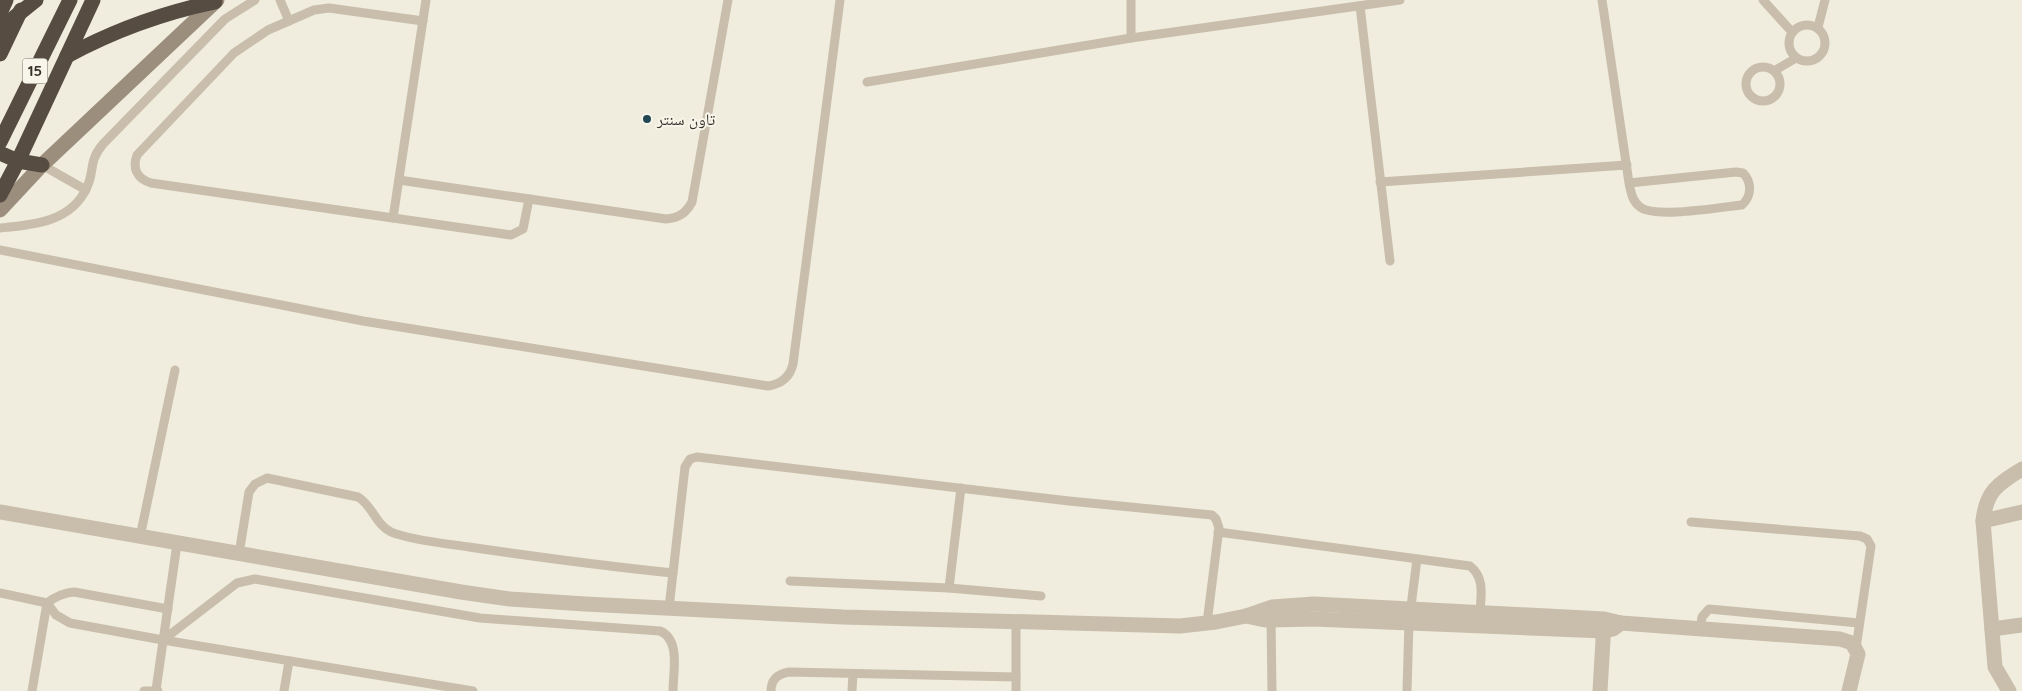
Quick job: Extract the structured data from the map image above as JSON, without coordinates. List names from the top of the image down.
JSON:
{
  "streets": {
    "highway": ["15"]
  },
  "places": ["تاون سنتر"]
}
